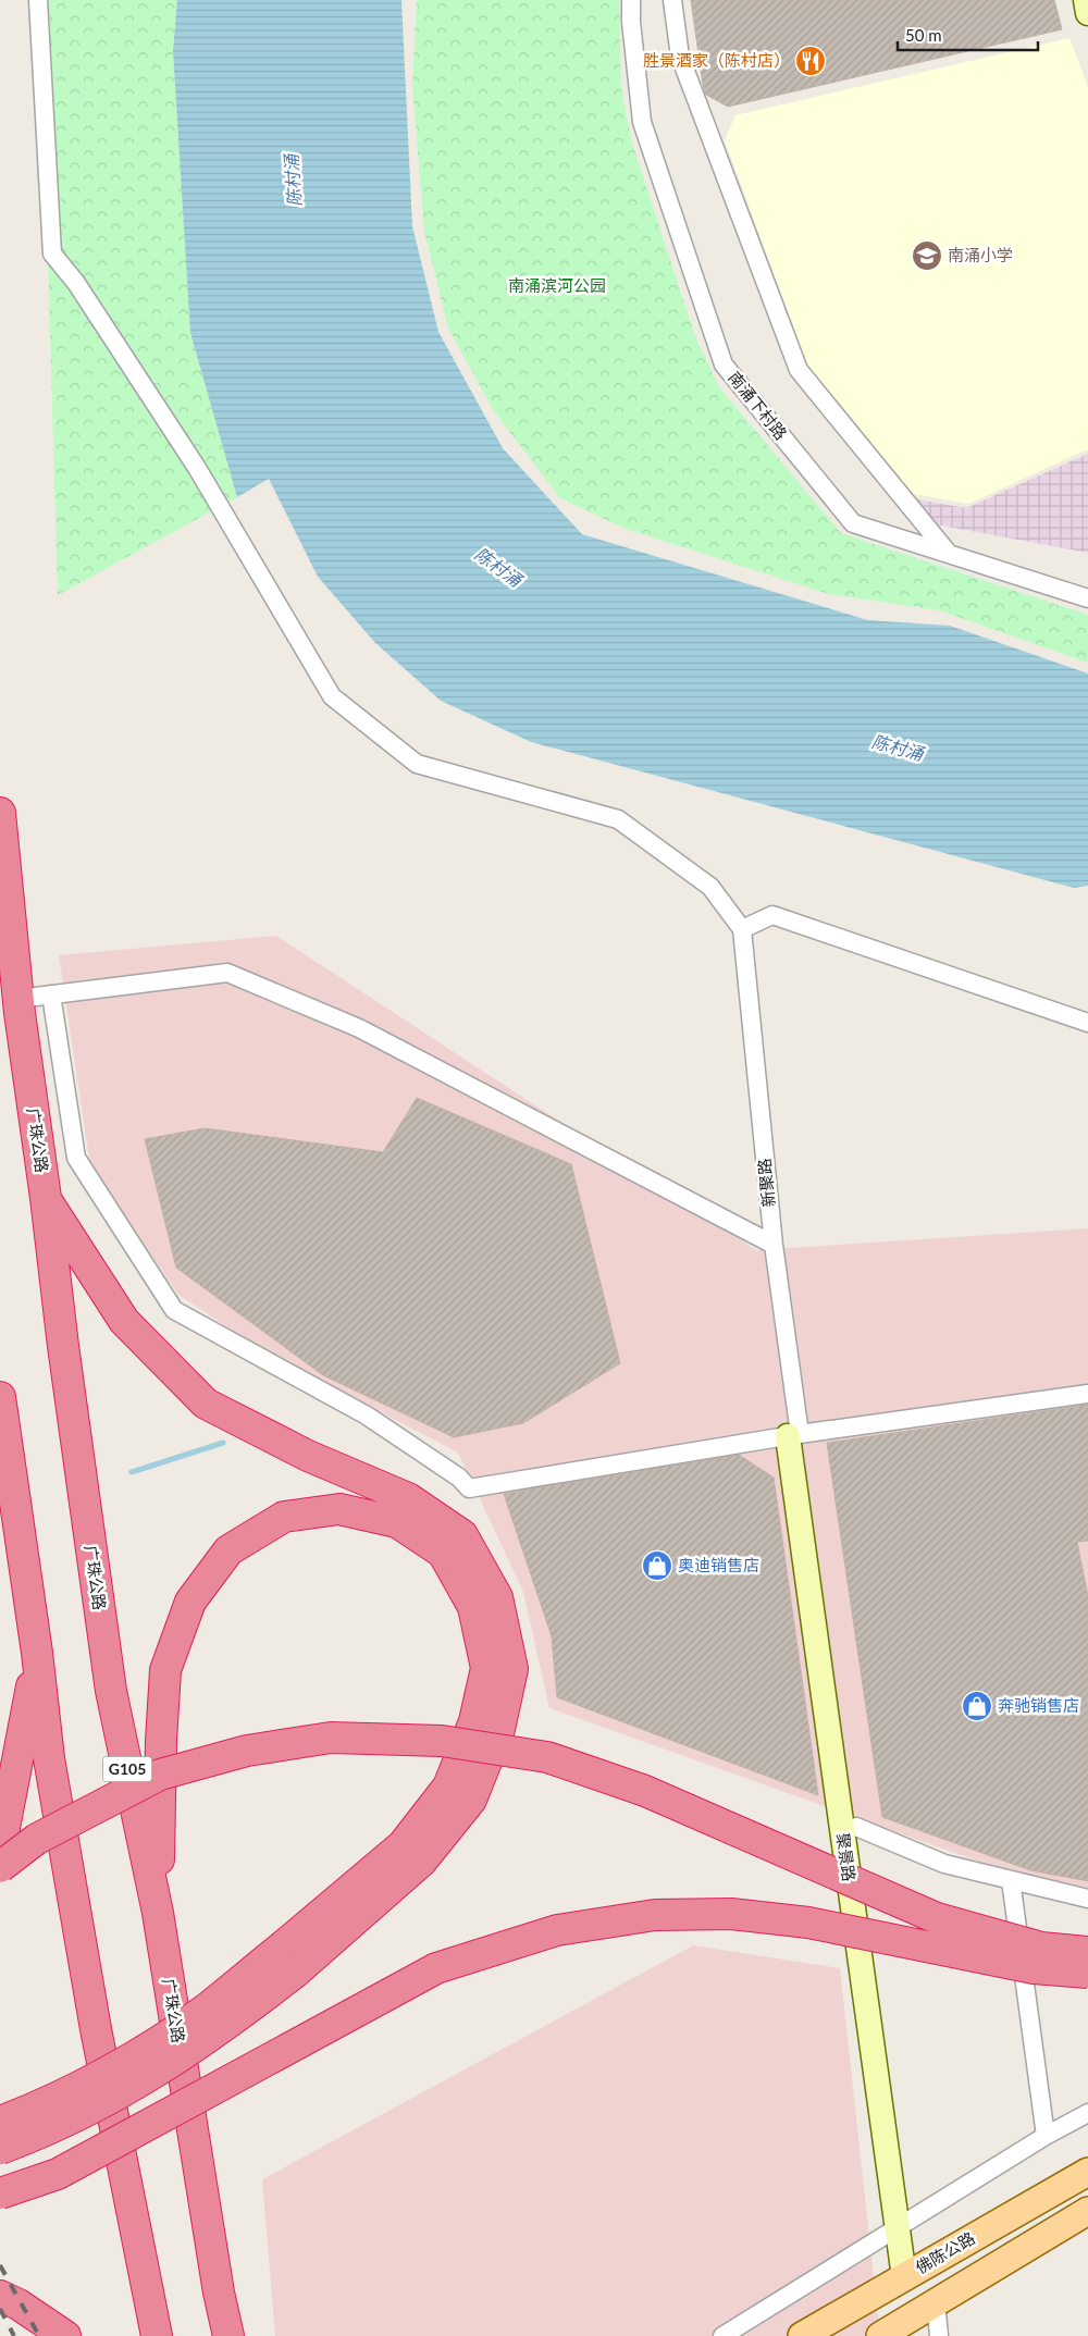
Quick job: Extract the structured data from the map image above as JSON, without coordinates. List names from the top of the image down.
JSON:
{
  "streets": {
    "highway": ["广珠公路", "G105"],
    "main road": ["佛陈公路"],
    "street": ["南涌下村路", "新聚路", "聚景路"]
  },
  "crossings": [
    ["新聚路", "聚景路"],
    ["聚景路", "佛陈公路"]
  ],
  "water": ["陈村涌"],
  "parks": ["南涌滨河公园"],
  "places": {
    "restaurant": ["胜景酒家（陈村店）"],
    "school or university": ["南涌小学"],
    "shop": ["奥迪销售店", "奔驰销售店"]
  },
  "scale_bar": "50 m"
}
